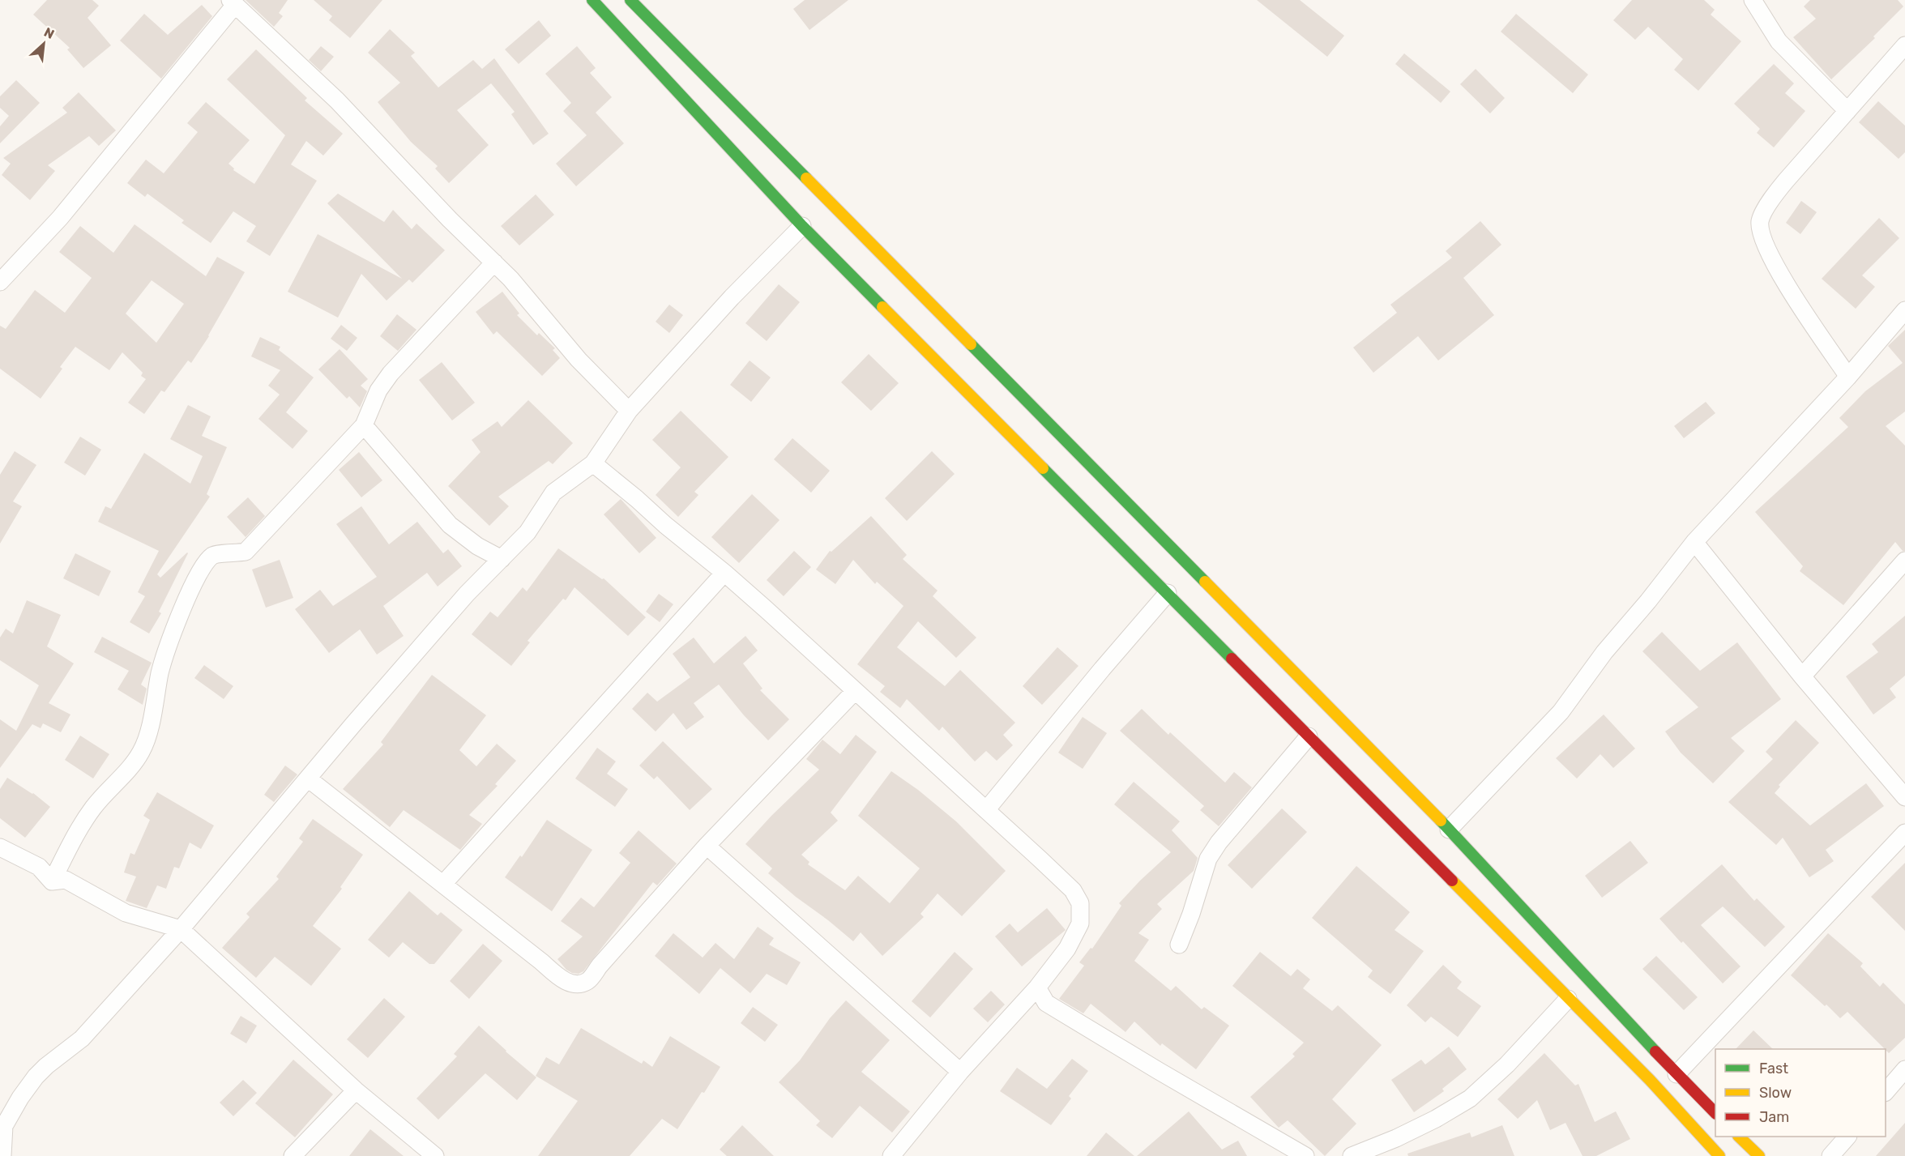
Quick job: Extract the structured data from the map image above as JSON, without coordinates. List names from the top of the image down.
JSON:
{
  "legend": ["Fast", "Slow", "Jam"],
  "north": "top right"
}
